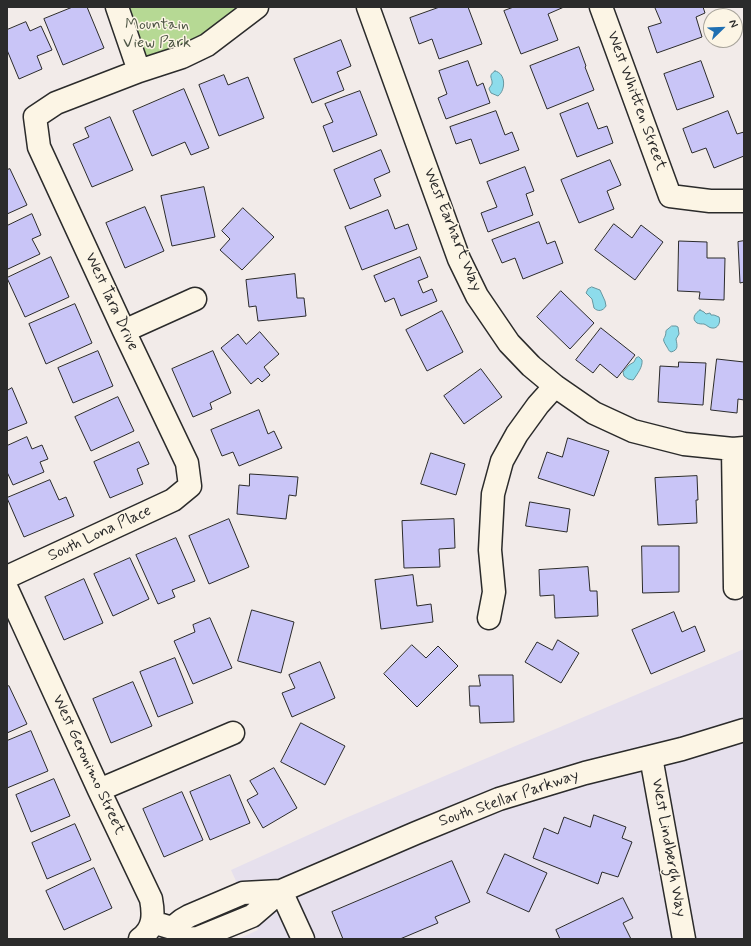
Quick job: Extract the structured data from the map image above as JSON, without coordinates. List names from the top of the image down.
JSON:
{
  "streets": {
    "street": [
      "West Whitten Street",
      "West Earhart Way",
      "West Tara Drive",
      "South Lona Place",
      "West Geronimo Street",
      "South Stellar Parkway",
      "West Lindbergh Way"
    ]
  },
  "crossings": [
    ["West Tara Drive", "South Lona Place"],
    ["West Geronimo Street", "South Stellar Parkway"],
    ["South Stellar Parkway", "West Lindbergh Way"]
  ],
  "parks": ["Mountain View Park"],
  "north": "top right"
}
